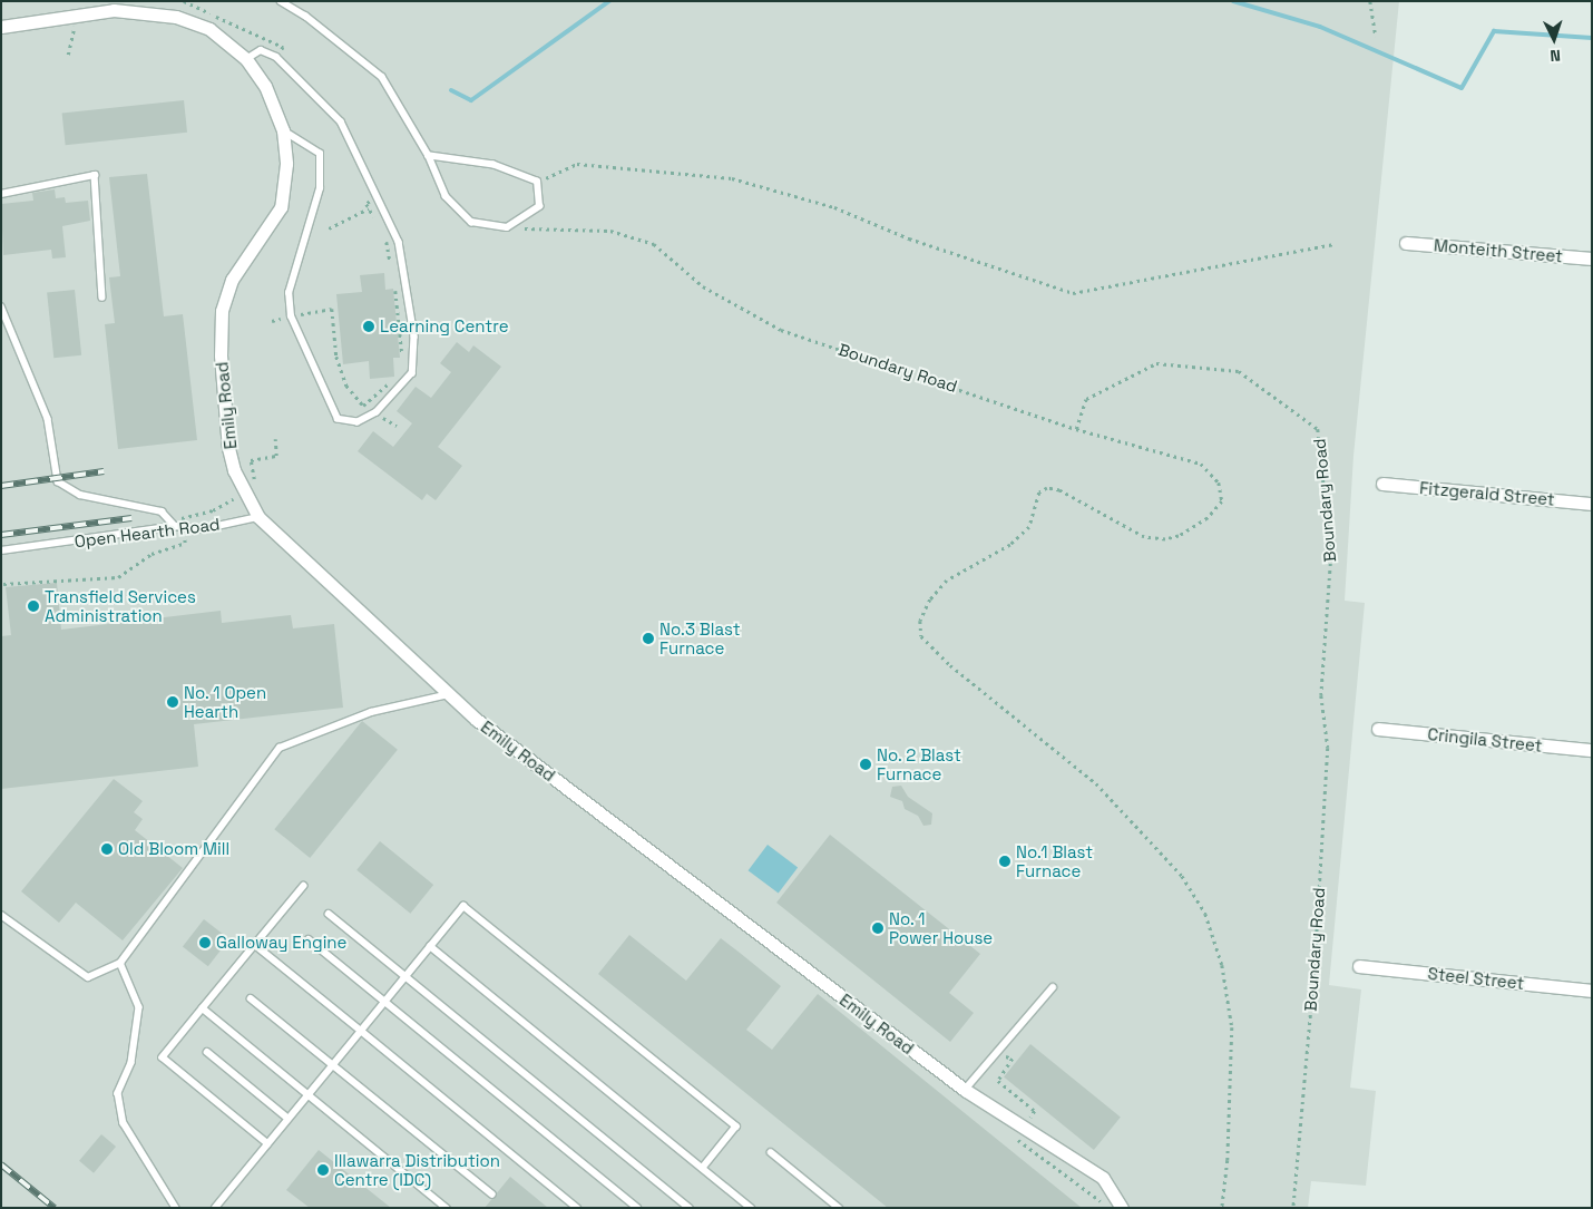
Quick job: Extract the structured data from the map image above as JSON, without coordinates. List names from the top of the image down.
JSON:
{
  "streets": {
    "street": [
      "Monteith Street",
      "Emily Road",
      "Fitzgerald Street",
      "Cringila Street",
      "Steel Street"
    ],
    "lane": ["Open Hearth Road"],
    "path": ["Boundary Road"]
  },
  "crossings": [
    ["Emily Road", "Open Hearth Road"]
  ],
  "places": [
    "Learning Centre",
    "Transfield Services Administration",
    "No.3 Blast Furnace",
    "No. 1 Open Hearth",
    "No. 2 Blast Furnace",
    "Old Bloom Mill",
    "No.1 Blast Furnace",
    "No. 1 Power House",
    "Galloway Engine",
    "Illawarra Distribution Centre (IDC)"
  ],
  "north": "bottom"
}
